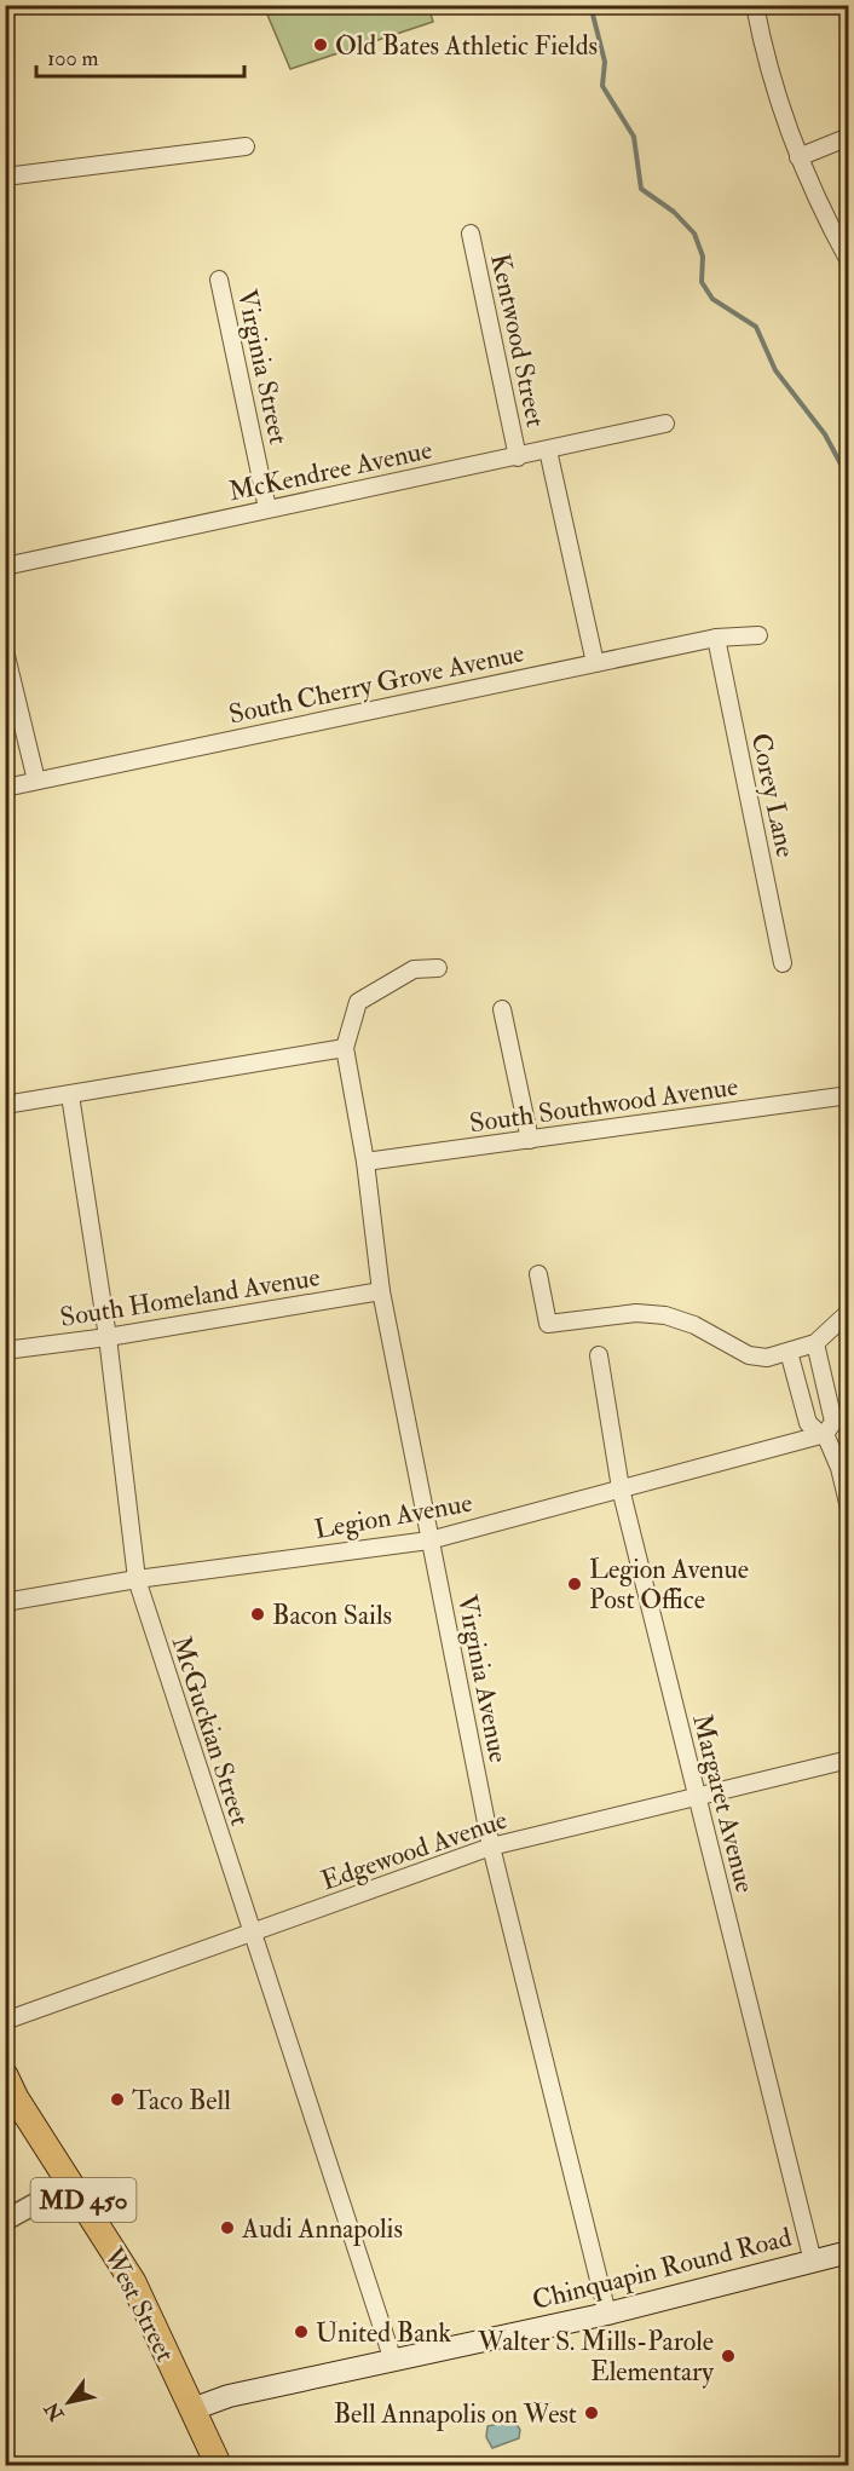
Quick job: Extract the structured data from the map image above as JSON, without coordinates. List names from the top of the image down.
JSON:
{
  "streets": {
    "main road": ["MD 450", "Chinquapin Round Road", "West Street"],
    "street": [
      "Kentwood Street",
      "Virginia Street",
      "McKendree Avenue",
      "South Cherry Grove Avenue",
      "Corey Lane",
      "South Southwood Avenue",
      "South Homeland Avenue",
      "Legion Avenue",
      "Virginia Avenue",
      "McGuckian Street",
      "Margaret Avenue",
      "Edgewood Avenue"
    ]
  },
  "crossings": [
    ["Kentwood Street", "McKendree Avenue"],
    ["Kentwood Street", "South Cherry Grove Avenue"],
    ["Virginia Street", "McKendree Avenue"],
    ["South Cherry Grove Avenue", "Corey Lane"],
    ["South Southwood Avenue", "Virginia Avenue"],
    ["South Homeland Avenue", "Virginia Avenue"],
    ["South Homeland Avenue", "McGuckian Street"],
    ["Legion Avenue", "Virginia Avenue"],
    ["Legion Avenue", "McGuckian Street"],
    ["Legion Avenue", "Margaret Avenue"],
    ["Virginia Avenue", "Edgewood Avenue"],
    ["Virginia Avenue", "Chinquapin Round Road"],
    ["McGuckian Street", "Edgewood Avenue"],
    ["McGuckian Street", "Chinquapin Round Road"],
    ["Margaret Avenue", "Edgewood Avenue"],
    ["Margaret Avenue", "Chinquapin Round Road"],
    ["Chinquapin Round Road", "West Street"]
  ],
  "places": [
    "Old Bates Athletic Fields",
    "Legion Avenue Post Office",
    "Bacon Sails",
    "Taco Bell",
    "Audi Annapolis",
    "United Bank",
    "Walter S. Mills-Parole Elementary",
    "Bell Annapolis on West"
  ],
  "scale_bar": "100 m",
  "north": "bottom left"
}
